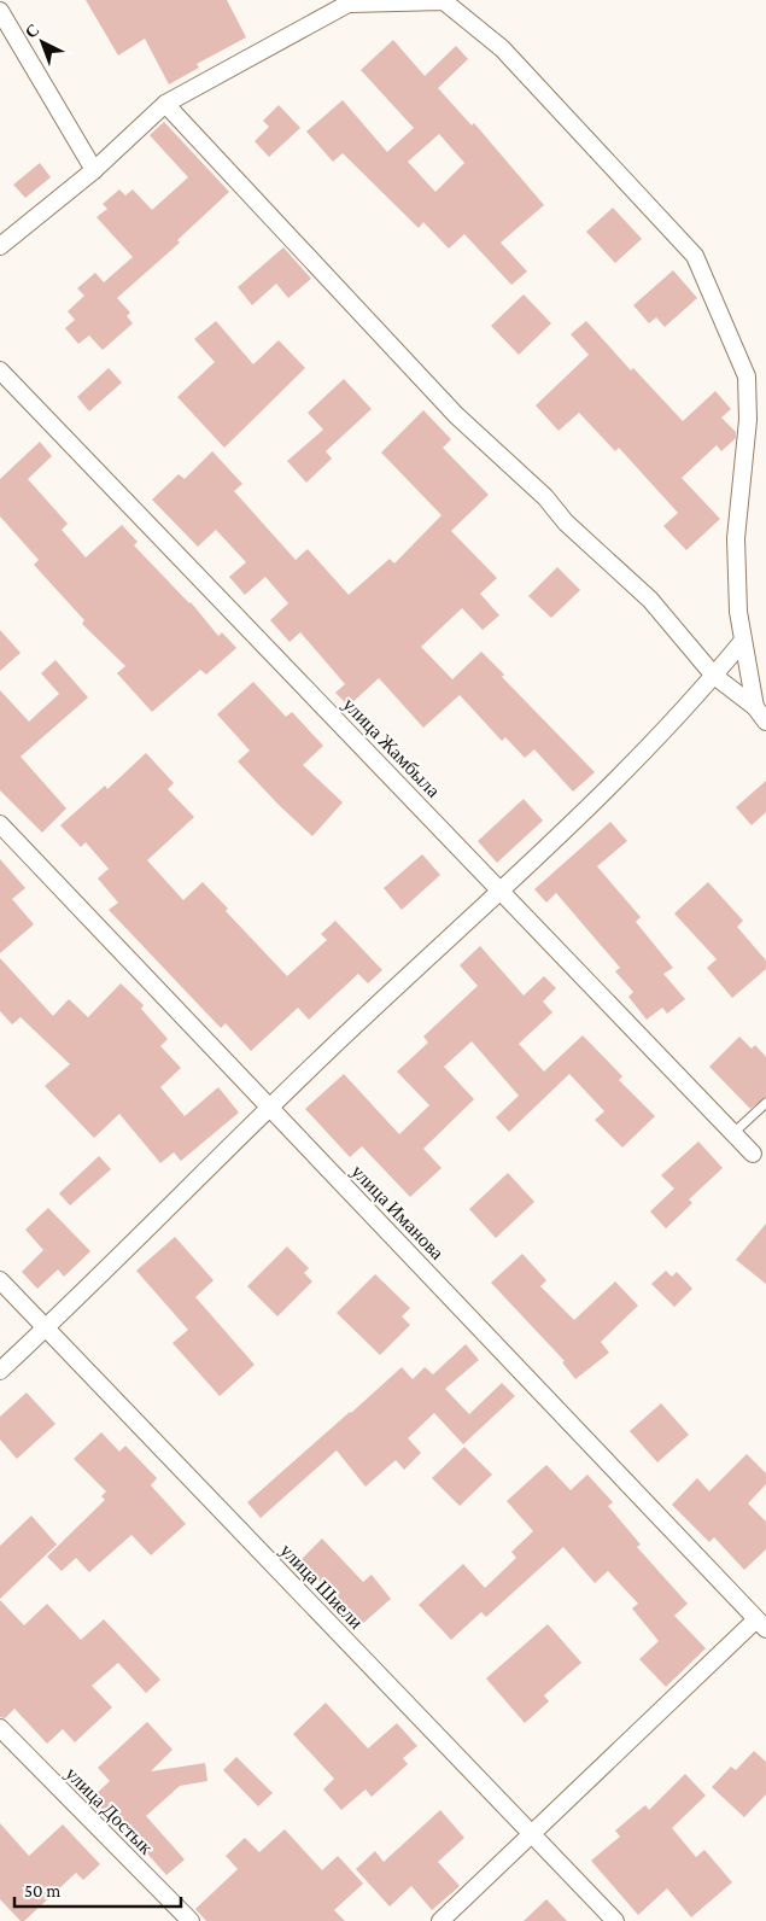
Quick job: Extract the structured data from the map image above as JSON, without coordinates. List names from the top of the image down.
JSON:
{
  "streets": {
    "street": [
      "улица Жамбыла",
      "улица Иманова",
      "улица Шиели",
      "улица Достык"
    ]
  },
  "scale_bar": "50 m",
  "north": "top left"
}
